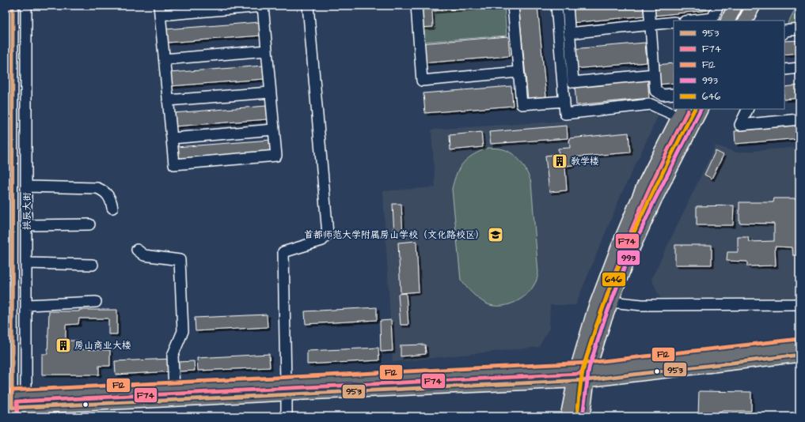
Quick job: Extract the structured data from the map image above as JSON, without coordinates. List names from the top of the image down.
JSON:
{
  "streets": {
    "street": ["拱辰大街"]
  },
  "places": {
    "building": ["教学楼", "房山商业大楼"],
    "school or university": ["首都师范大学附属房山学校（文化路校区）"]
  },
  "lines": [
    "transit line 953",
    "transit line 993",
    "transit line 646",
    "transit line F74",
    "transit line F12"
  ],
  "legend": [
    "953",
    "F74",
    "F12",
    "993",
    "646"
  ]
}
